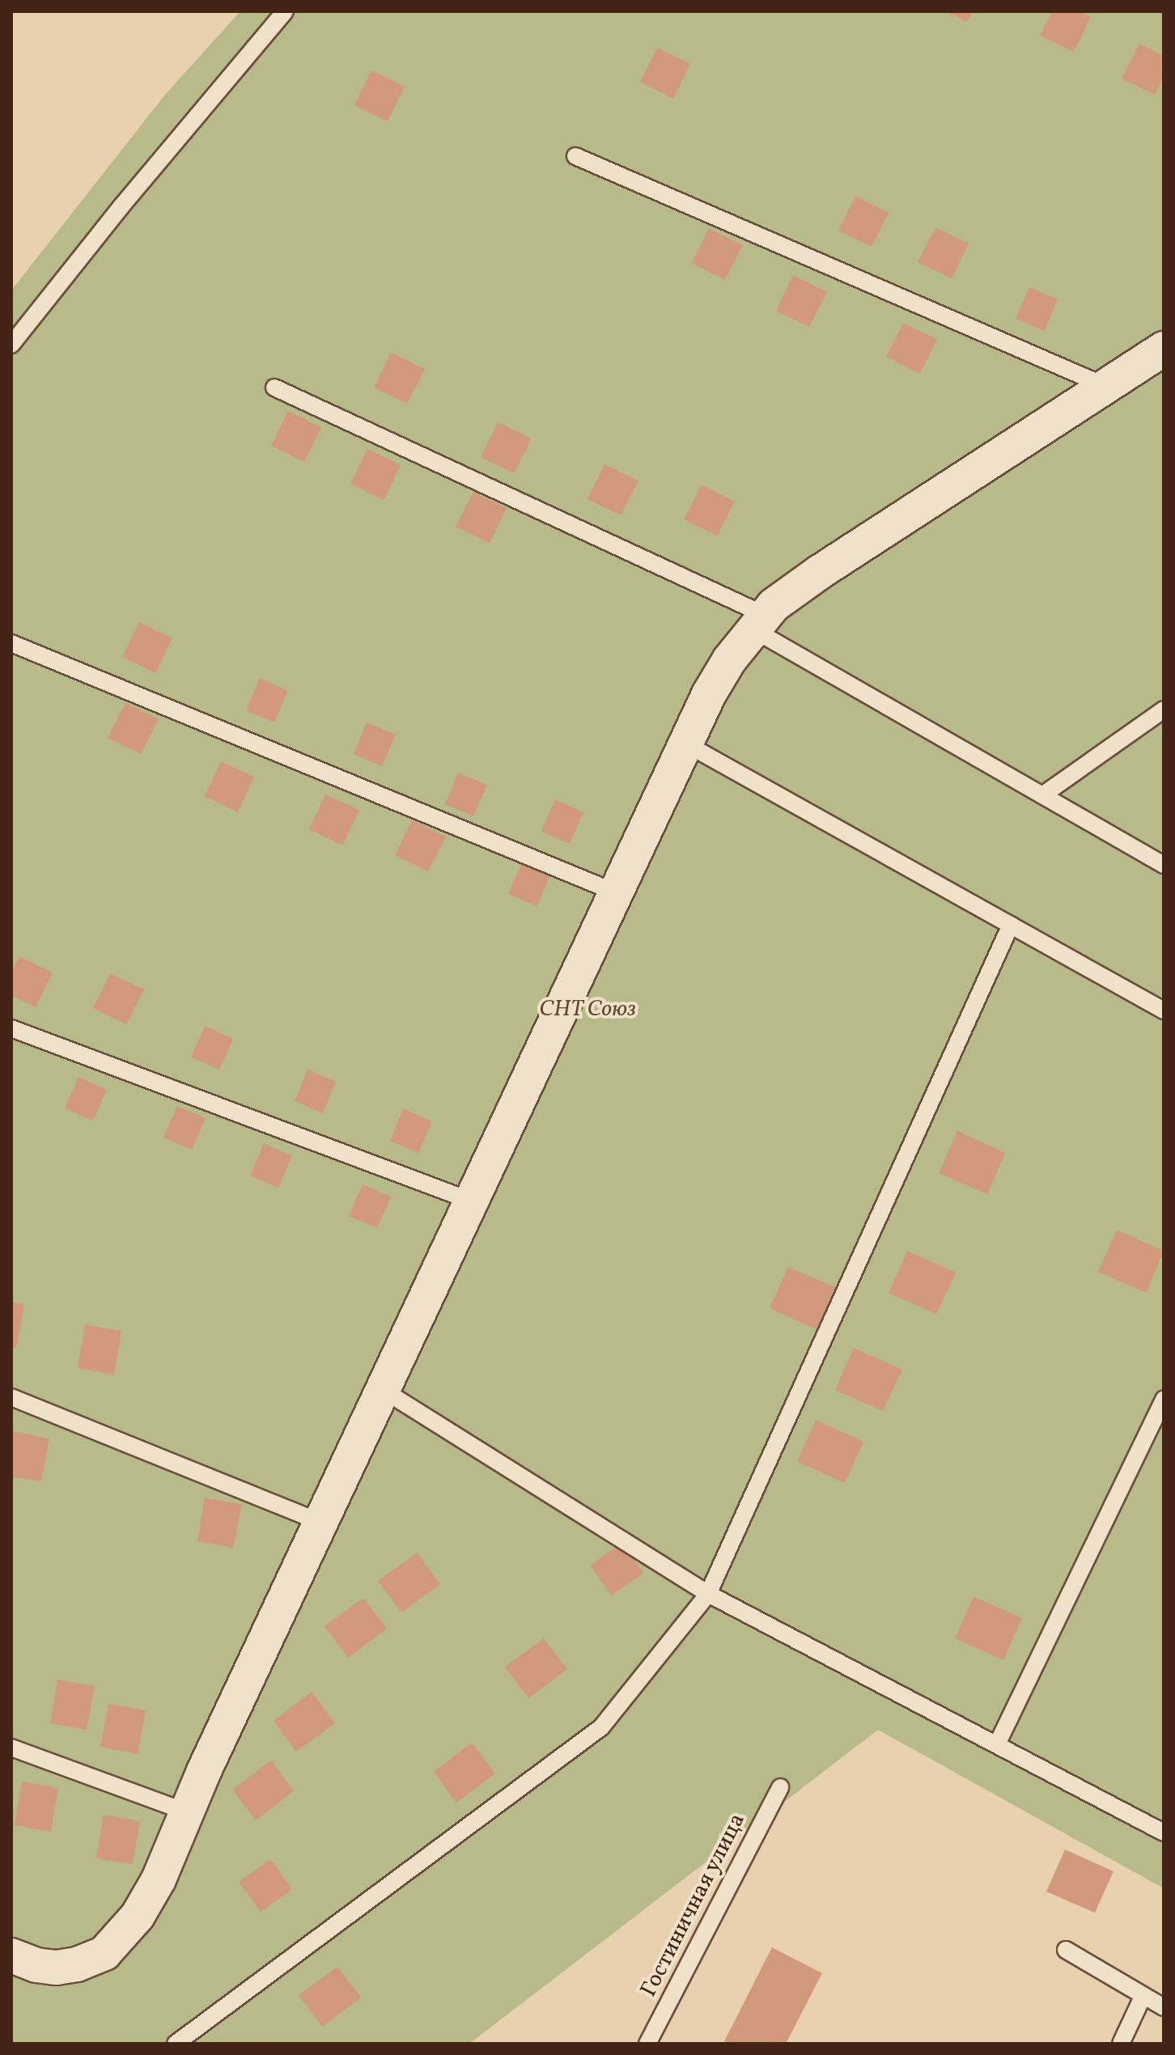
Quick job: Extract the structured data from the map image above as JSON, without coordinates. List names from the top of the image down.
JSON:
{
  "streets": {
    "lane": ["Гостиничная улица"]
  },
  "parks": ["СНТ Союз"]
}
